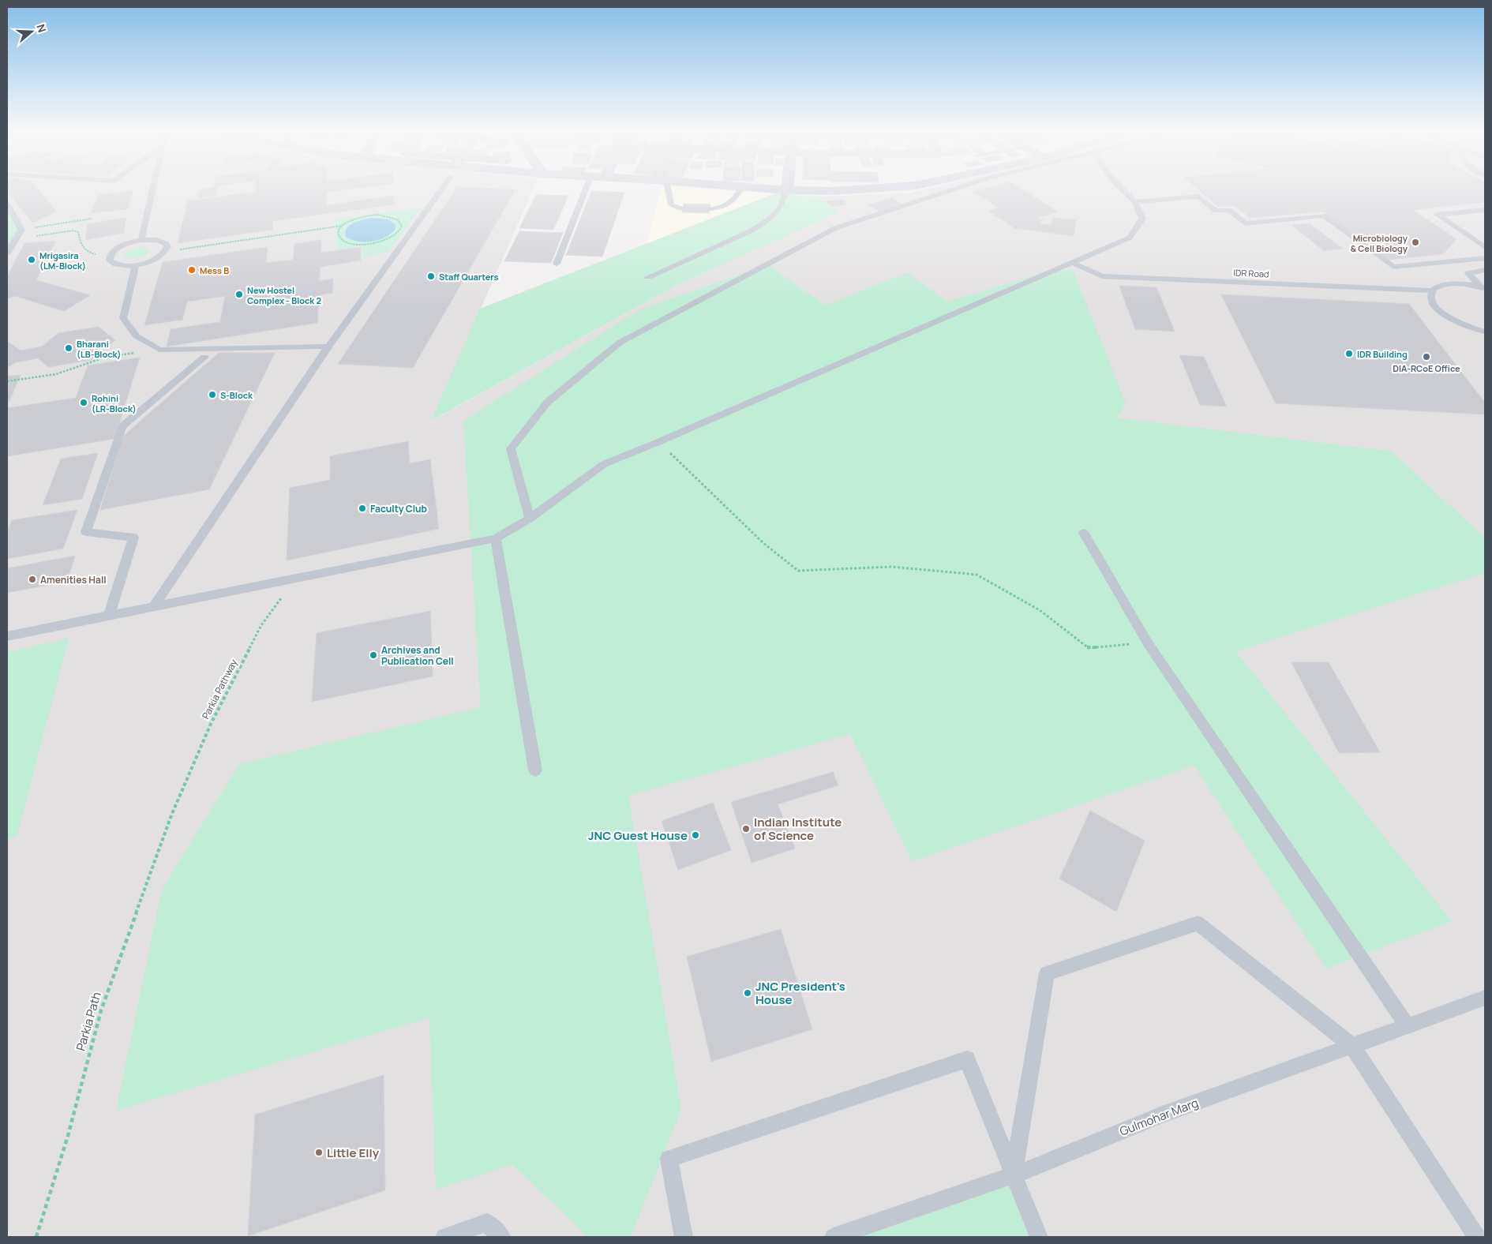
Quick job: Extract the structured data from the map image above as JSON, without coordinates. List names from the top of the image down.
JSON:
{
  "streets": {
    "lane": ["IDR Road", "Gulmohar Marg"],
    "path": ["Parkia Pathway", "Parkia Path"]
  },
  "crossings": [
    ["Parkia Pathway", "Parkia Path"]
  ],
  "places": [
    "Microbiology & Cell Biology",
    "Mrigasira (LM-Block)",
    "Mess B",
    "Staff Quarters",
    "New Hostel Complex - Block 2",
    "Bharani (LB-Block)",
    "IDR Building",
    "DIA-RCoE Office",
    "S-Block",
    "Rohini (LR-Block)",
    "Faculty Club",
    "Amenities Hall",
    "Archives and Publication Cell",
    "Indian Institute of Science",
    "JNC Guest House",
    "JNC President's House",
    "Little Elly"
  ],
  "north": "right"
}
